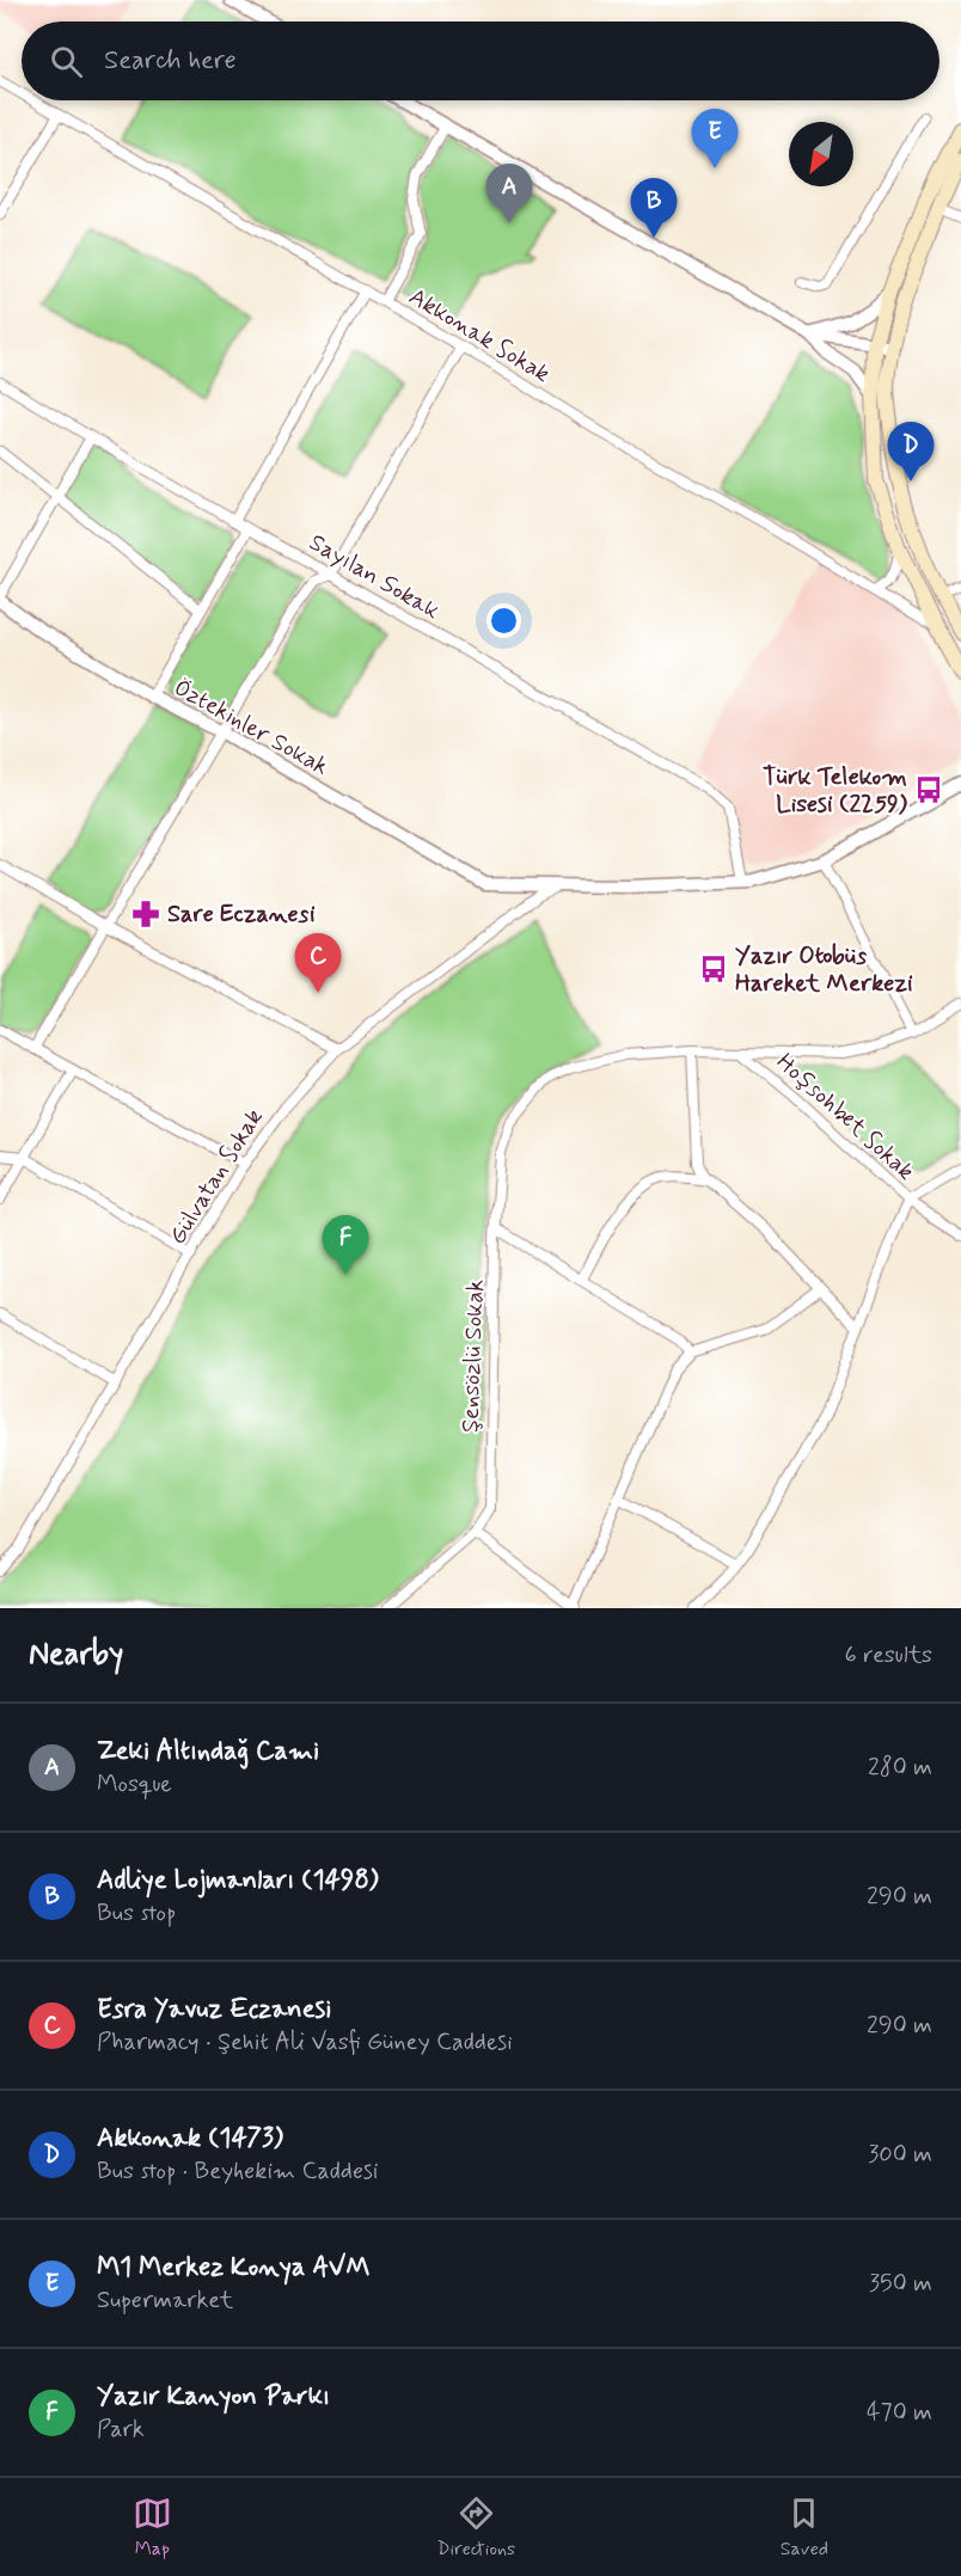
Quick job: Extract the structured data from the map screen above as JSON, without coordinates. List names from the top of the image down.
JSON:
{
  "streets": {
    "street": [
      "Akkonak Sokak",
      "Sayılan Sokak",
      "Öztekinler Sokak",
      "Hoşsohbet Sokak",
      "Gülvatan Sokak",
      "Şensözlü Sokak"
    ]
  },
  "crossings": [
    ["Öztekinler Sokak", "Gülvatan Sokak"]
  ],
  "places": {
    "bus stop": ["Türk Telekom Lisesi (2259)", "Yazır Otobüs Hareket Merkezi"],
    "pharmacy": ["Sare Eczanesi"]
  },
  "north": "bottom left",
  "page": {
    "search": "Search here",
    "pins": [
      "E",
      "A",
      "B",
      "D",
      "C",
      "F"
    ],
    "heading": ["Nearby", "6 results"],
    "list": [
      {
        "mark": "A",
        "name": "Zeki Altındağ Cami",
        "note": "Mosque",
        "value": "280 m"
      },
      {
        "mark": "B",
        "name": "Adliye Lojmanları (1498)",
        "note": "Bus stop",
        "value": "290 m"
      },
      {
        "mark": "C",
        "name": "Esra Yavuz Eczanesi",
        "note": "Pharmacy · Şehit Ali Vasfi Güney Caddesi",
        "value": "290 m"
      },
      {
        "mark": "D",
        "name": "Akkonak (1473)",
        "note": "Bus stop · Beyhekim Caddesi",
        "value": "300 m"
      },
      {
        "mark": "E",
        "name": "M1 Merkez Konya AVM",
        "note": "Supermarket",
        "value": "350 m"
      },
      {
        "mark": "F",
        "name": "Yazır Kanyon Parkı",
        "note": "Park",
        "value": "470 m"
      }
    ],
    "nav": ["Map", "Directions", "Saved"]
  }
}
